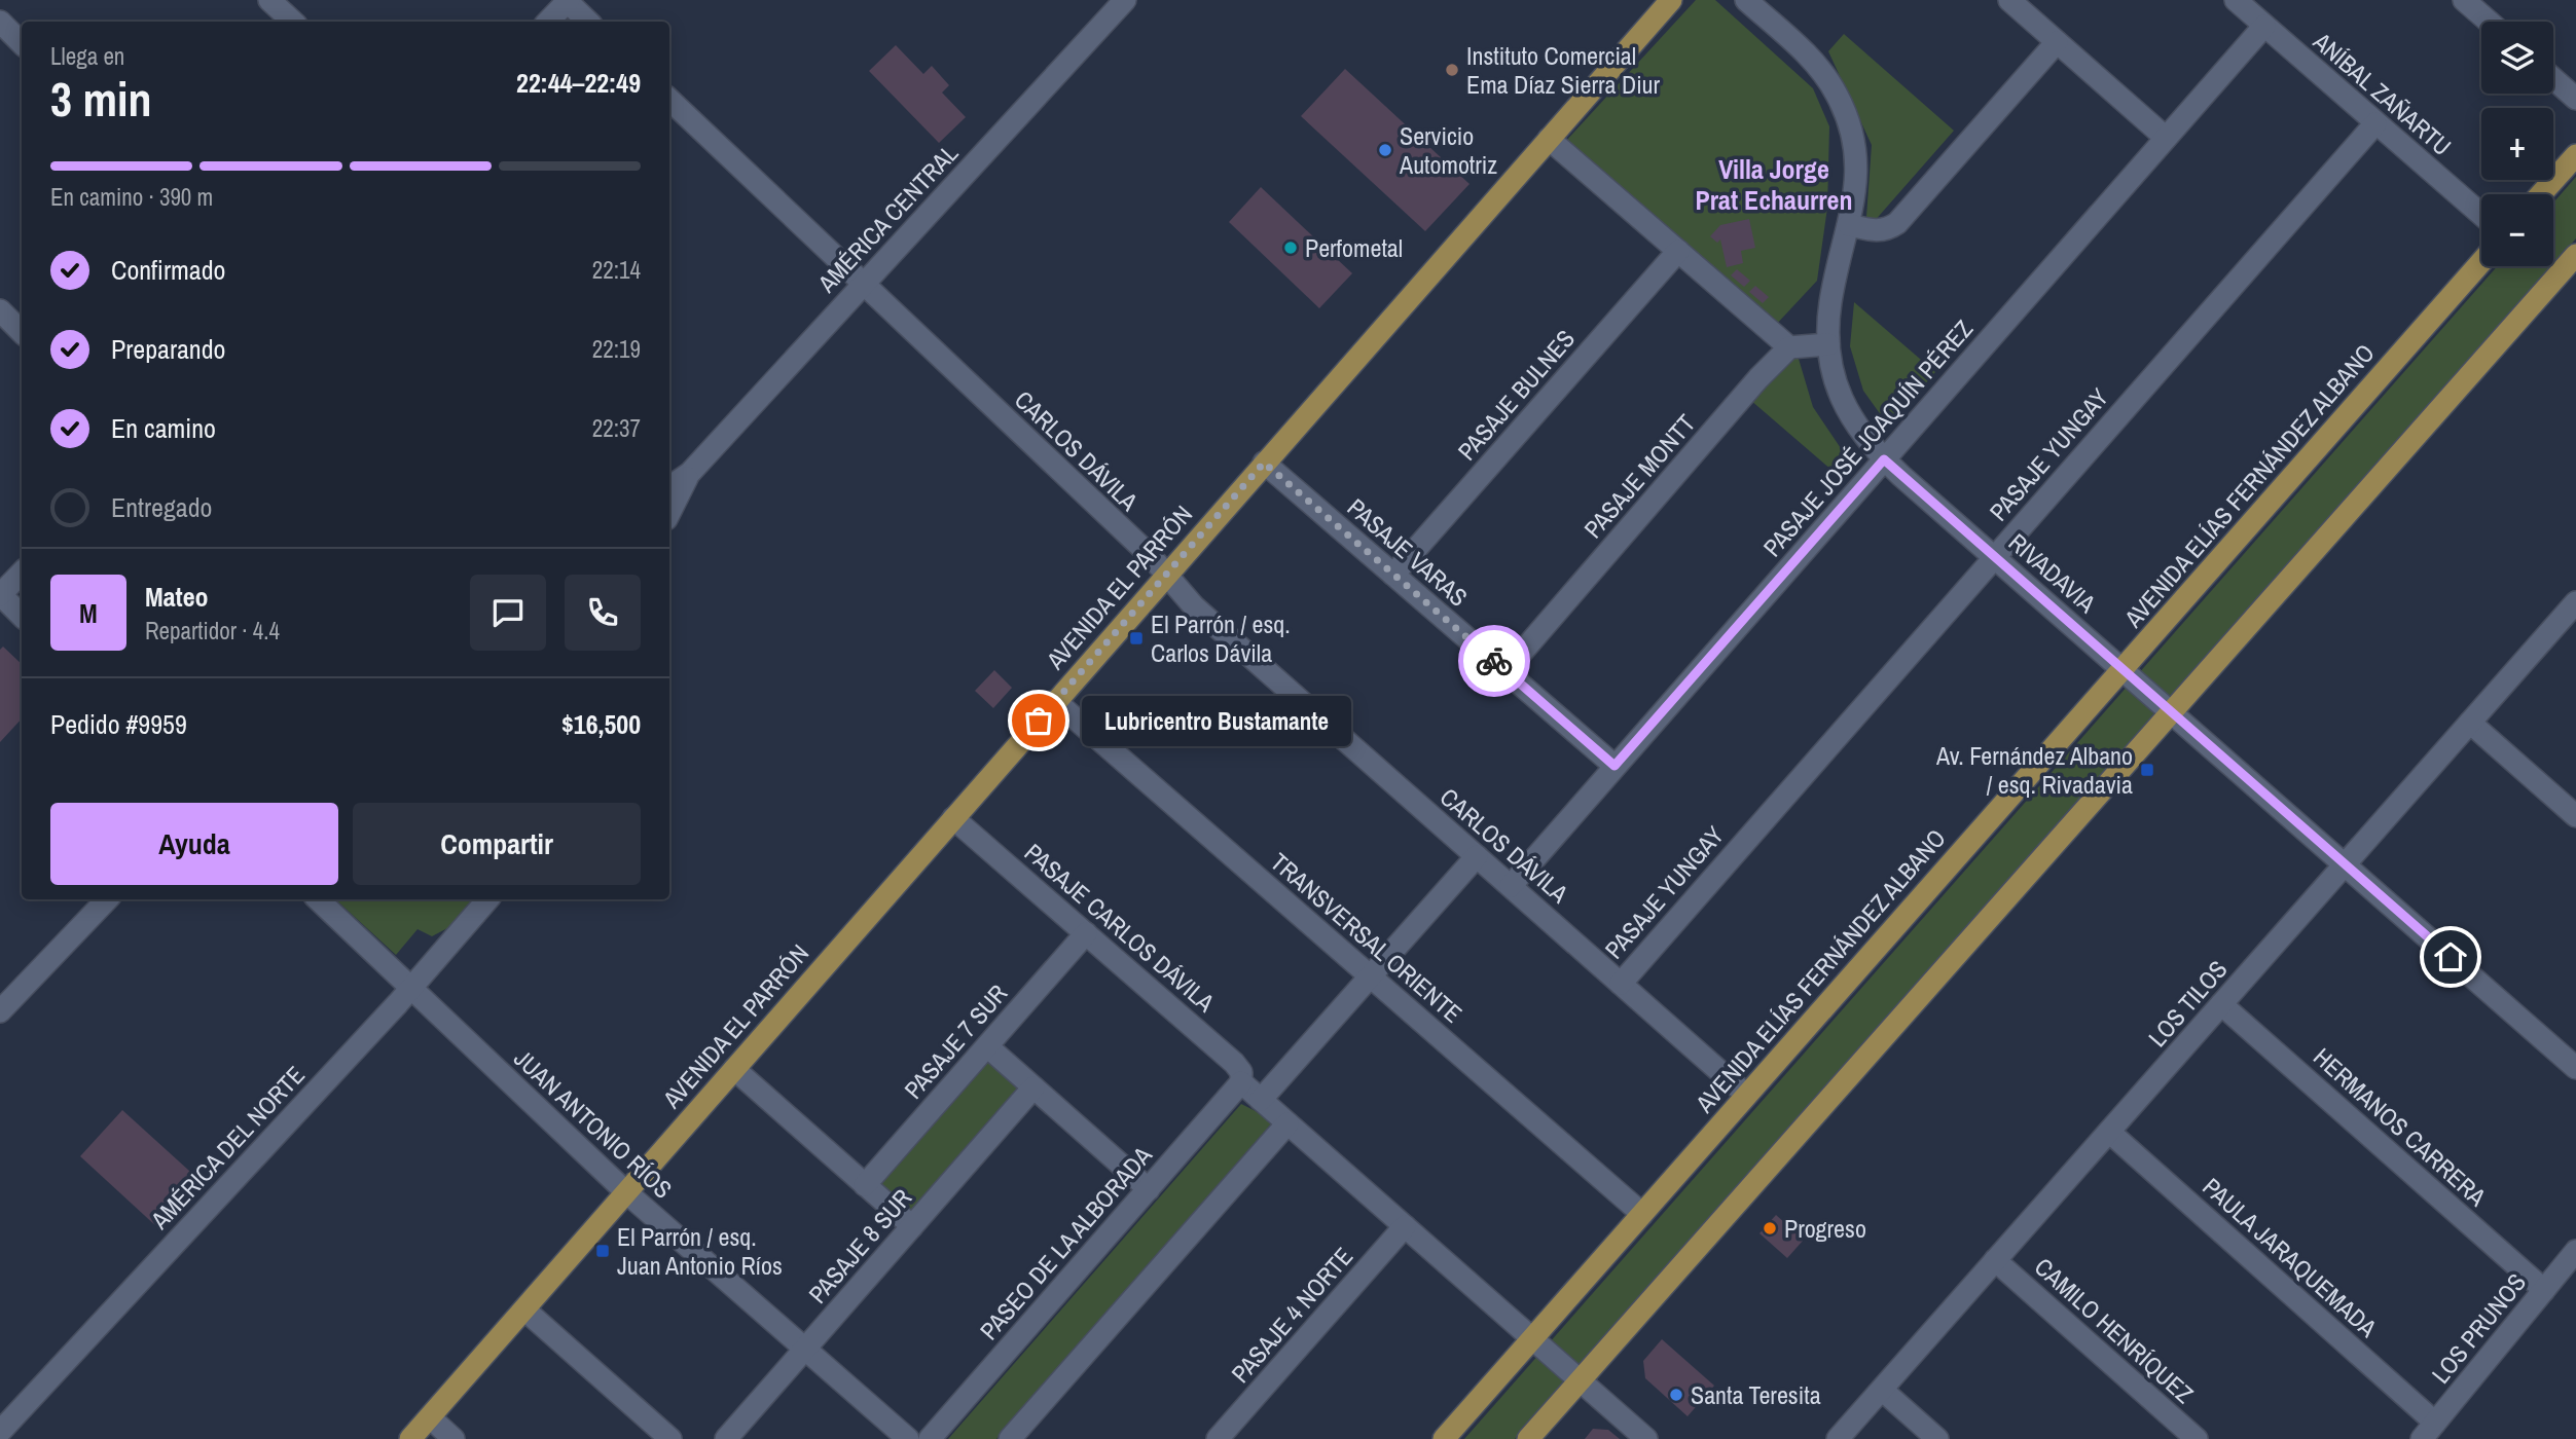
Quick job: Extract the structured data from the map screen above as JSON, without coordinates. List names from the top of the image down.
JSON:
{
  "streets": {
    "main road": ["AVENIDA ELÍAS FERNÁNDEZ ALBANO", "AVENIDA EL PARRÓN"],
    "street": [
      "ANÍBAL ZAÑARTU",
      "AMÉRICA CENTRAL",
      "PASAJE BULNES",
      "PASAJE JOSÉ JOAQUÍN PÉREZ",
      "CARLOS DÁVILA",
      "PASAJE YUNGAY",
      "PASAJE MONTT",
      "PASAJE VARAS",
      "RIVADAVIA",
      "PASAJE CARLOS DÁVILA",
      "TRANSVERSAL ORIENTE",
      "LOS TILOS",
      "PASAJE 7 SUR",
      "JUAN ANTONIO RÍOS",
      "HERMANOS CARRERA",
      "AMÉRICA DEL NORTE",
      "PASEO DE LA ALBORADA",
      "PASAJE 8 SUR",
      "PAULA JARAQUEMADA",
      "PASAJE 4 NORTE",
      "LOS PRUNOS",
      "CAMILO HENRÍQUEZ"
    ]
  },
  "crossings": [
    ["ANÍBAL ZAÑARTU", "PASAJE JOSÉ JOAQUÍN PÉREZ"],
    ["ANÍBAL ZAÑARTU", "PASAJE YUNGAY"],
    ["AMÉRICA CENTRAL", "CARLOS DÁVILA"],
    ["PASAJE BULNES", "PASAJE VARAS"],
    ["PASAJE JOSÉ JOAQUÍN PÉREZ", "CARLOS DÁVILA"],
    ["PASAJE JOSÉ JOAQUÍN PÉREZ", "PASAJE VARAS"],
    ["PASAJE JOSÉ JOAQUÍN PÉREZ", "RIVADAVIA"],
    ["CARLOS DÁVILA", "PASAJE YUNGAY"],
    ["CARLOS DÁVILA", "AVENIDA ELÍAS FERNÁNDEZ ALBANO"],
    ["CARLOS DÁVILA", "AVENIDA EL PARRÓN"],
    ["PASAJE YUNGAY", "RIVADAVIA"],
    ["PASAJE MONTT", "PASAJE VARAS"],
    ["AVENIDA ELÍAS FERNÁNDEZ ALBANO", "RIVADAVIA"],
    ["AVENIDA ELÍAS FERNÁNDEZ ALBANO", "TRANSVERSAL ORIENTE"],
    ["PASAJE VARAS", "AVENIDA EL PARRÓN"],
    ["RIVADAVIA", "LOS TILOS"],
    ["AVENIDA EL PARRÓN", "PASAJE CARLOS DÁVILA"],
    ["AVENIDA EL PARRÓN", "TRANSVERSAL ORIENTE"],
    ["AVENIDA EL PARRÓN", "JUAN ANTONIO RÍOS"],
    ["PASAJE CARLOS DÁVILA", "PASAJE 7 SUR"],
    ["PASAJE CARLOS DÁVILA", "PASEO DE LA ALBORADA"],
    ["LOS TILOS", "HERMANOS CARRERA"],
    ["LOS TILOS", "PAULA JARAQUEMADA"],
    ["LOS TILOS", "CAMILO HENRÍQUEZ"],
    ["JUAN ANTONIO RÍOS", "AMÉRICA DEL NORTE"],
    ["JUAN ANTONIO RÍOS", "PASAJE 8 SUR"],
    ["HERMANOS CARRERA", "LOS PRUNOS"],
    ["PAULA JARAQUEMADA", "LOS PRUNOS"]
  ],
  "districts": ["Villa Jorge Prat Echaurren"],
  "places": {
    "other": [
      "Instituto Comercial Ema Díaz Sierra Diur",
      "Servicio Automotriz",
      "Perfometal",
      "Lubricentro Bustamante",
      "Progreso",
      "Santa Teresita"
    ],
    "transit": ["El Parrón / esq. Carlos Dávila", "Av. Fernández Albano / esq. Rivadavia", "El Parrón / esq. Juan Antonio Ríos"]
  },
  "page": {
    "map_buttons": ["+", "−"],
    "heading": ["3 min", "Llega en", "22:44–22:49"],
    "panel": [
      "Mateo",
      "Repartidor · 4.4",
      "Pedido #9959",
      "$16,500"
    ],
    "bar": "En camino · 390 m",
    "list": [
      ["Confirmado", "22:14"],
      ["Preparando", "22:19"],
      ["En camino", "22:37"],
      "Entregado"
    ],
    "round": "M",
    "bubble": "Lubricentro Bustamante",
    "buttons": ["Ayuda", "Compartir"]
  }
}
